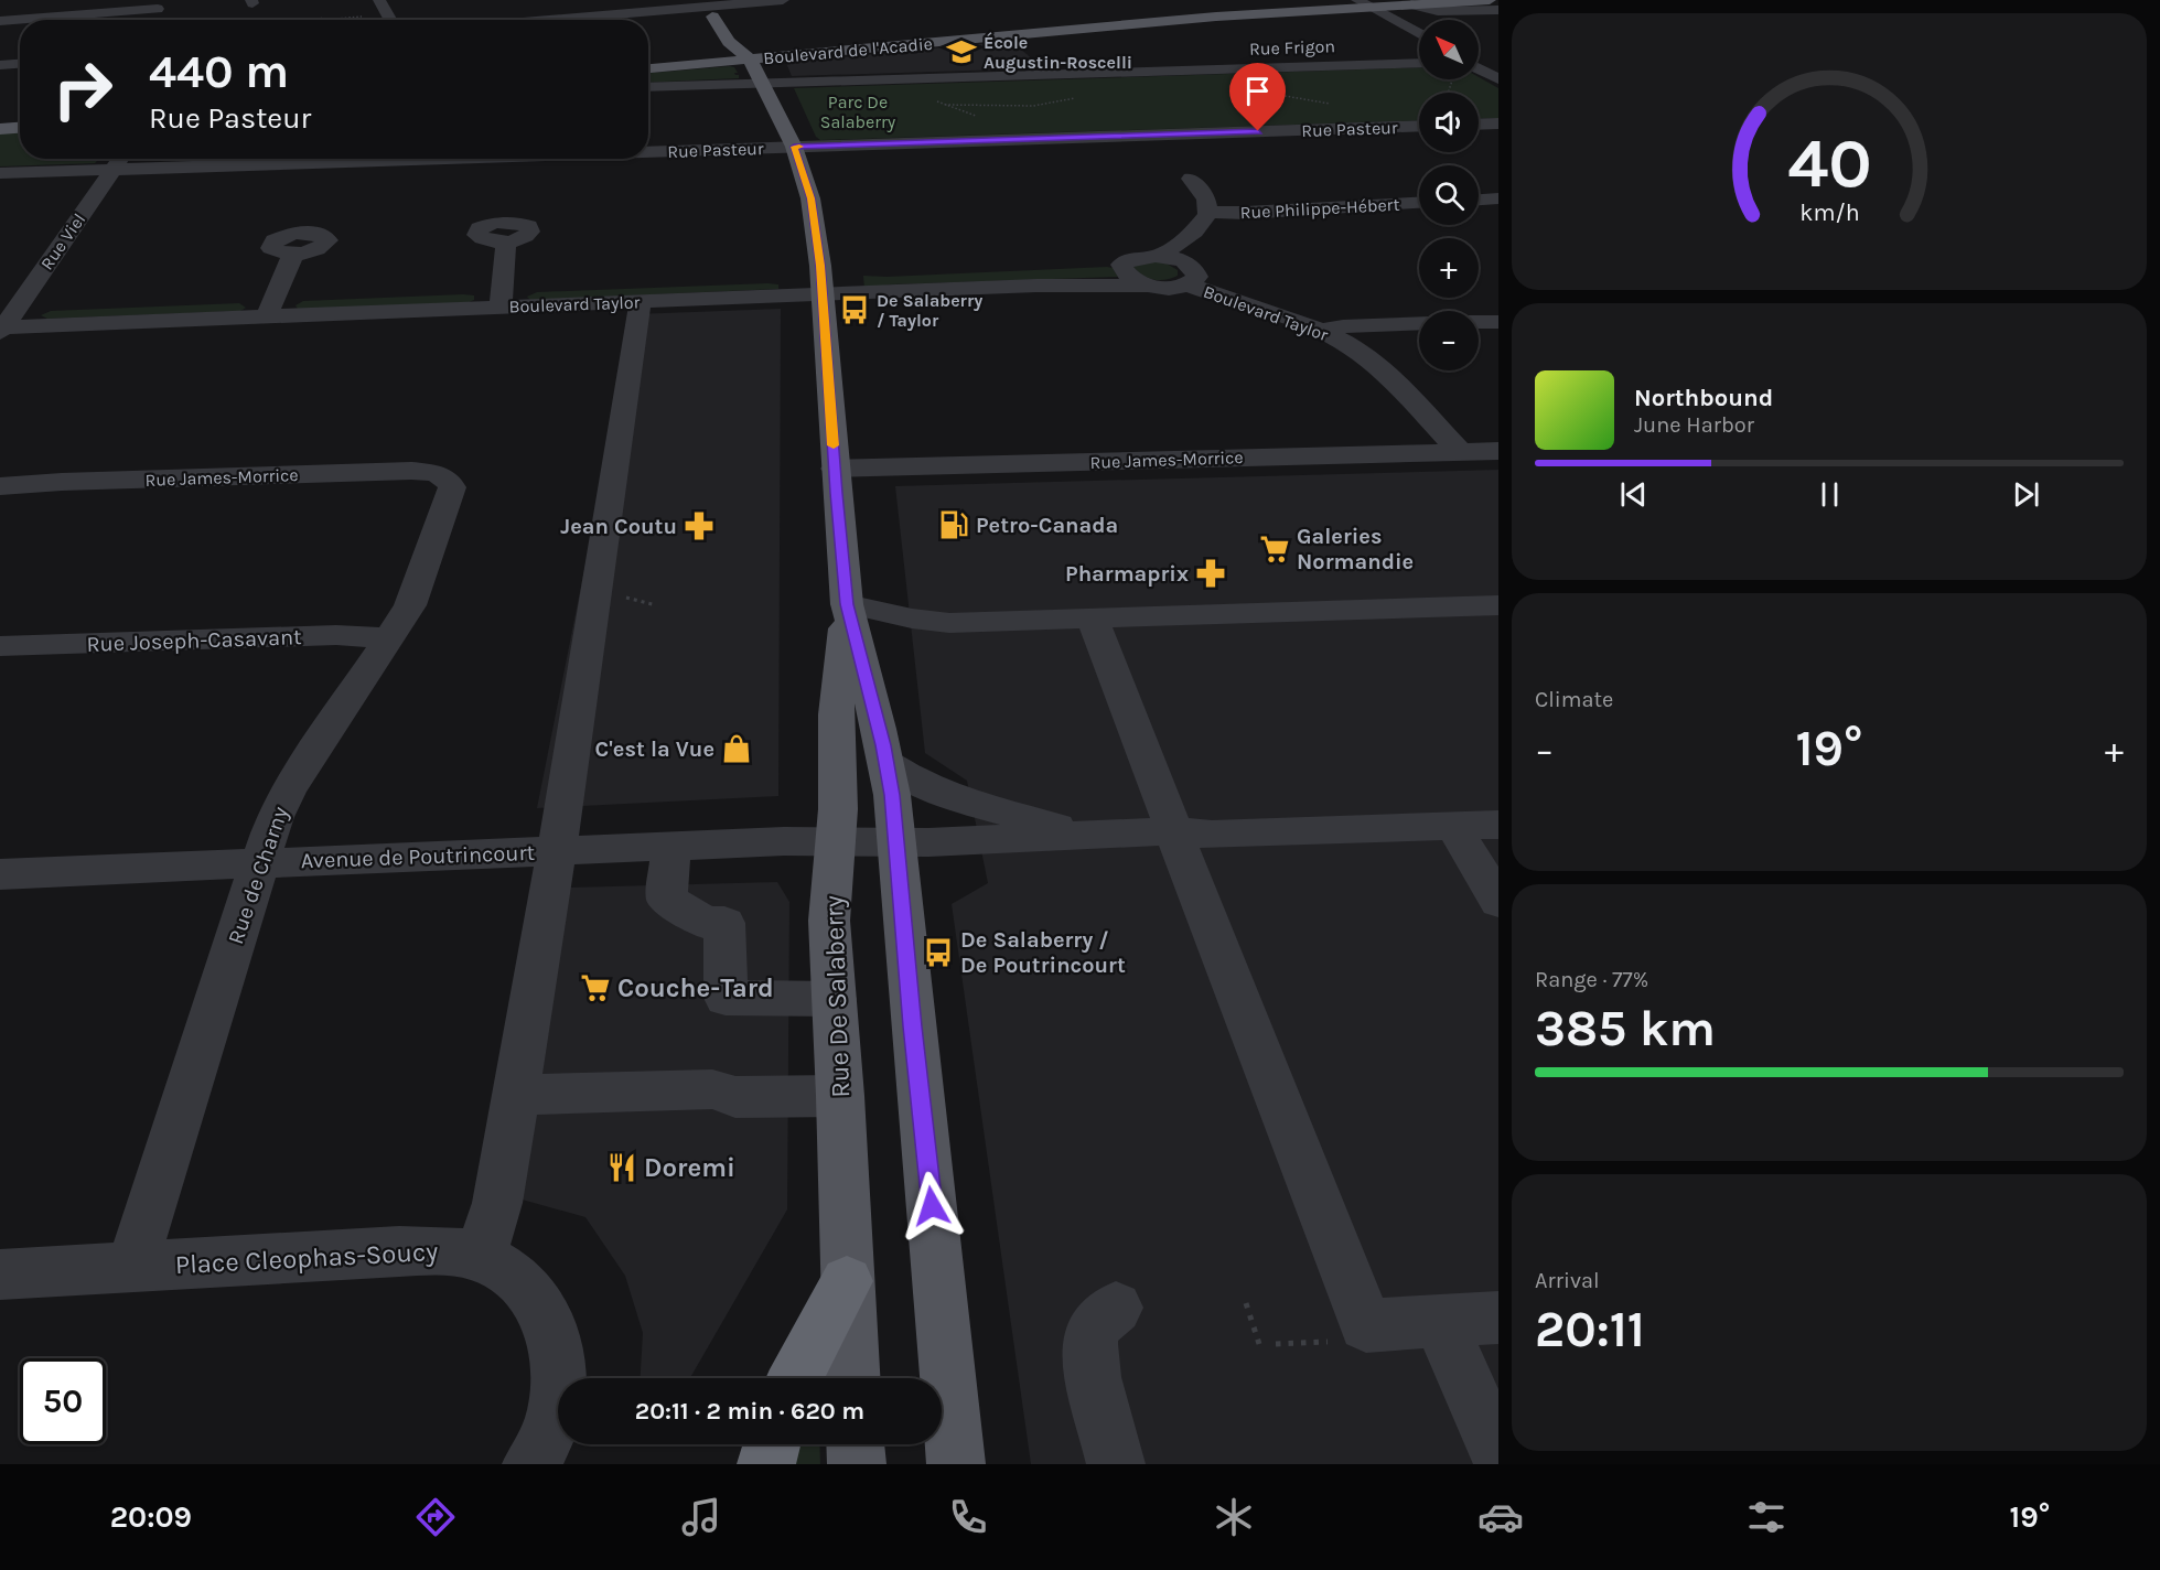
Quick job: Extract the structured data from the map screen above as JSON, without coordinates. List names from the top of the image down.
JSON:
{
  "streets": {
    "main road": ["Boulevard de l'Acadie", "Rue De Salaberry"],
    "street": [
      "Rue Frigon",
      "Rue Pasteur",
      "Rue Philippe-Hébert",
      "Rue Viel",
      "Boulevard Taylor",
      "Rue James-Morrice",
      "Rue Joseph-Casavant",
      "Avenue de Poutrincourt",
      "Rue de Charny",
      "Place Cleophas-Soucy"
    ]
  },
  "crossings": [
    ["Rue Frigon", "Rue De Salaberry"],
    ["Boulevard de l'Acadie", "Rue De Salaberry"],
    ["Rue Pasteur", "Rue Viel"],
    ["Rue Pasteur", "Rue De Salaberry"],
    ["Rue Viel", "Boulevard Taylor"],
    ["Boulevard Taylor", "Rue James-Morrice"],
    ["Boulevard Taylor", "Rue De Salaberry"],
    ["Rue James-Morrice", "Rue de Charny"],
    ["Rue James-Morrice", "Rue De Salaberry"],
    ["Rue Joseph-Casavant", "Rue de Charny"],
    ["Avenue de Poutrincourt", "Rue de Charny"],
    ["Avenue de Poutrincourt", "Rue De Salaberry"],
    ["Rue de Charny", "Place Cleophas-Soucy"]
  ],
  "parks": ["Parc De Salaberry"],
  "places": {
    "school or university": ["École Augustin-Roscelli"],
    "bus stop": ["De Salaberry / Taylor", "De Salaberry / De Poutrincourt"],
    "fuel station": ["Petro-Canada"],
    "pharmacy": ["Jean Coutu", "Pharmaprix"],
    "supermarket": ["Galeries Normandie", "Couche-Tard"],
    "shop": ["C'est la Vue"],
    "restaurant": ["Doremi"]
  },
  "north": "top left",
  "page": {
    "map_buttons": ["+", "−"],
    "turn": ["440 m", "Rue Pasteur"],
    "song": ["Northbound", "June Harbor"],
    "tile": [
      "Climate",
      ["Range · 77%", "385 km"],
      ["Arrival", "20:11"]
    ],
    "heat": ["−", "19°", "+"],
    "limit": "50",
    "trip": "20:11 · 2 min · 620 m",
    "tabs": ["20:09", "19°"],
    "gauge": ["40", "km/h"]
  }
}
